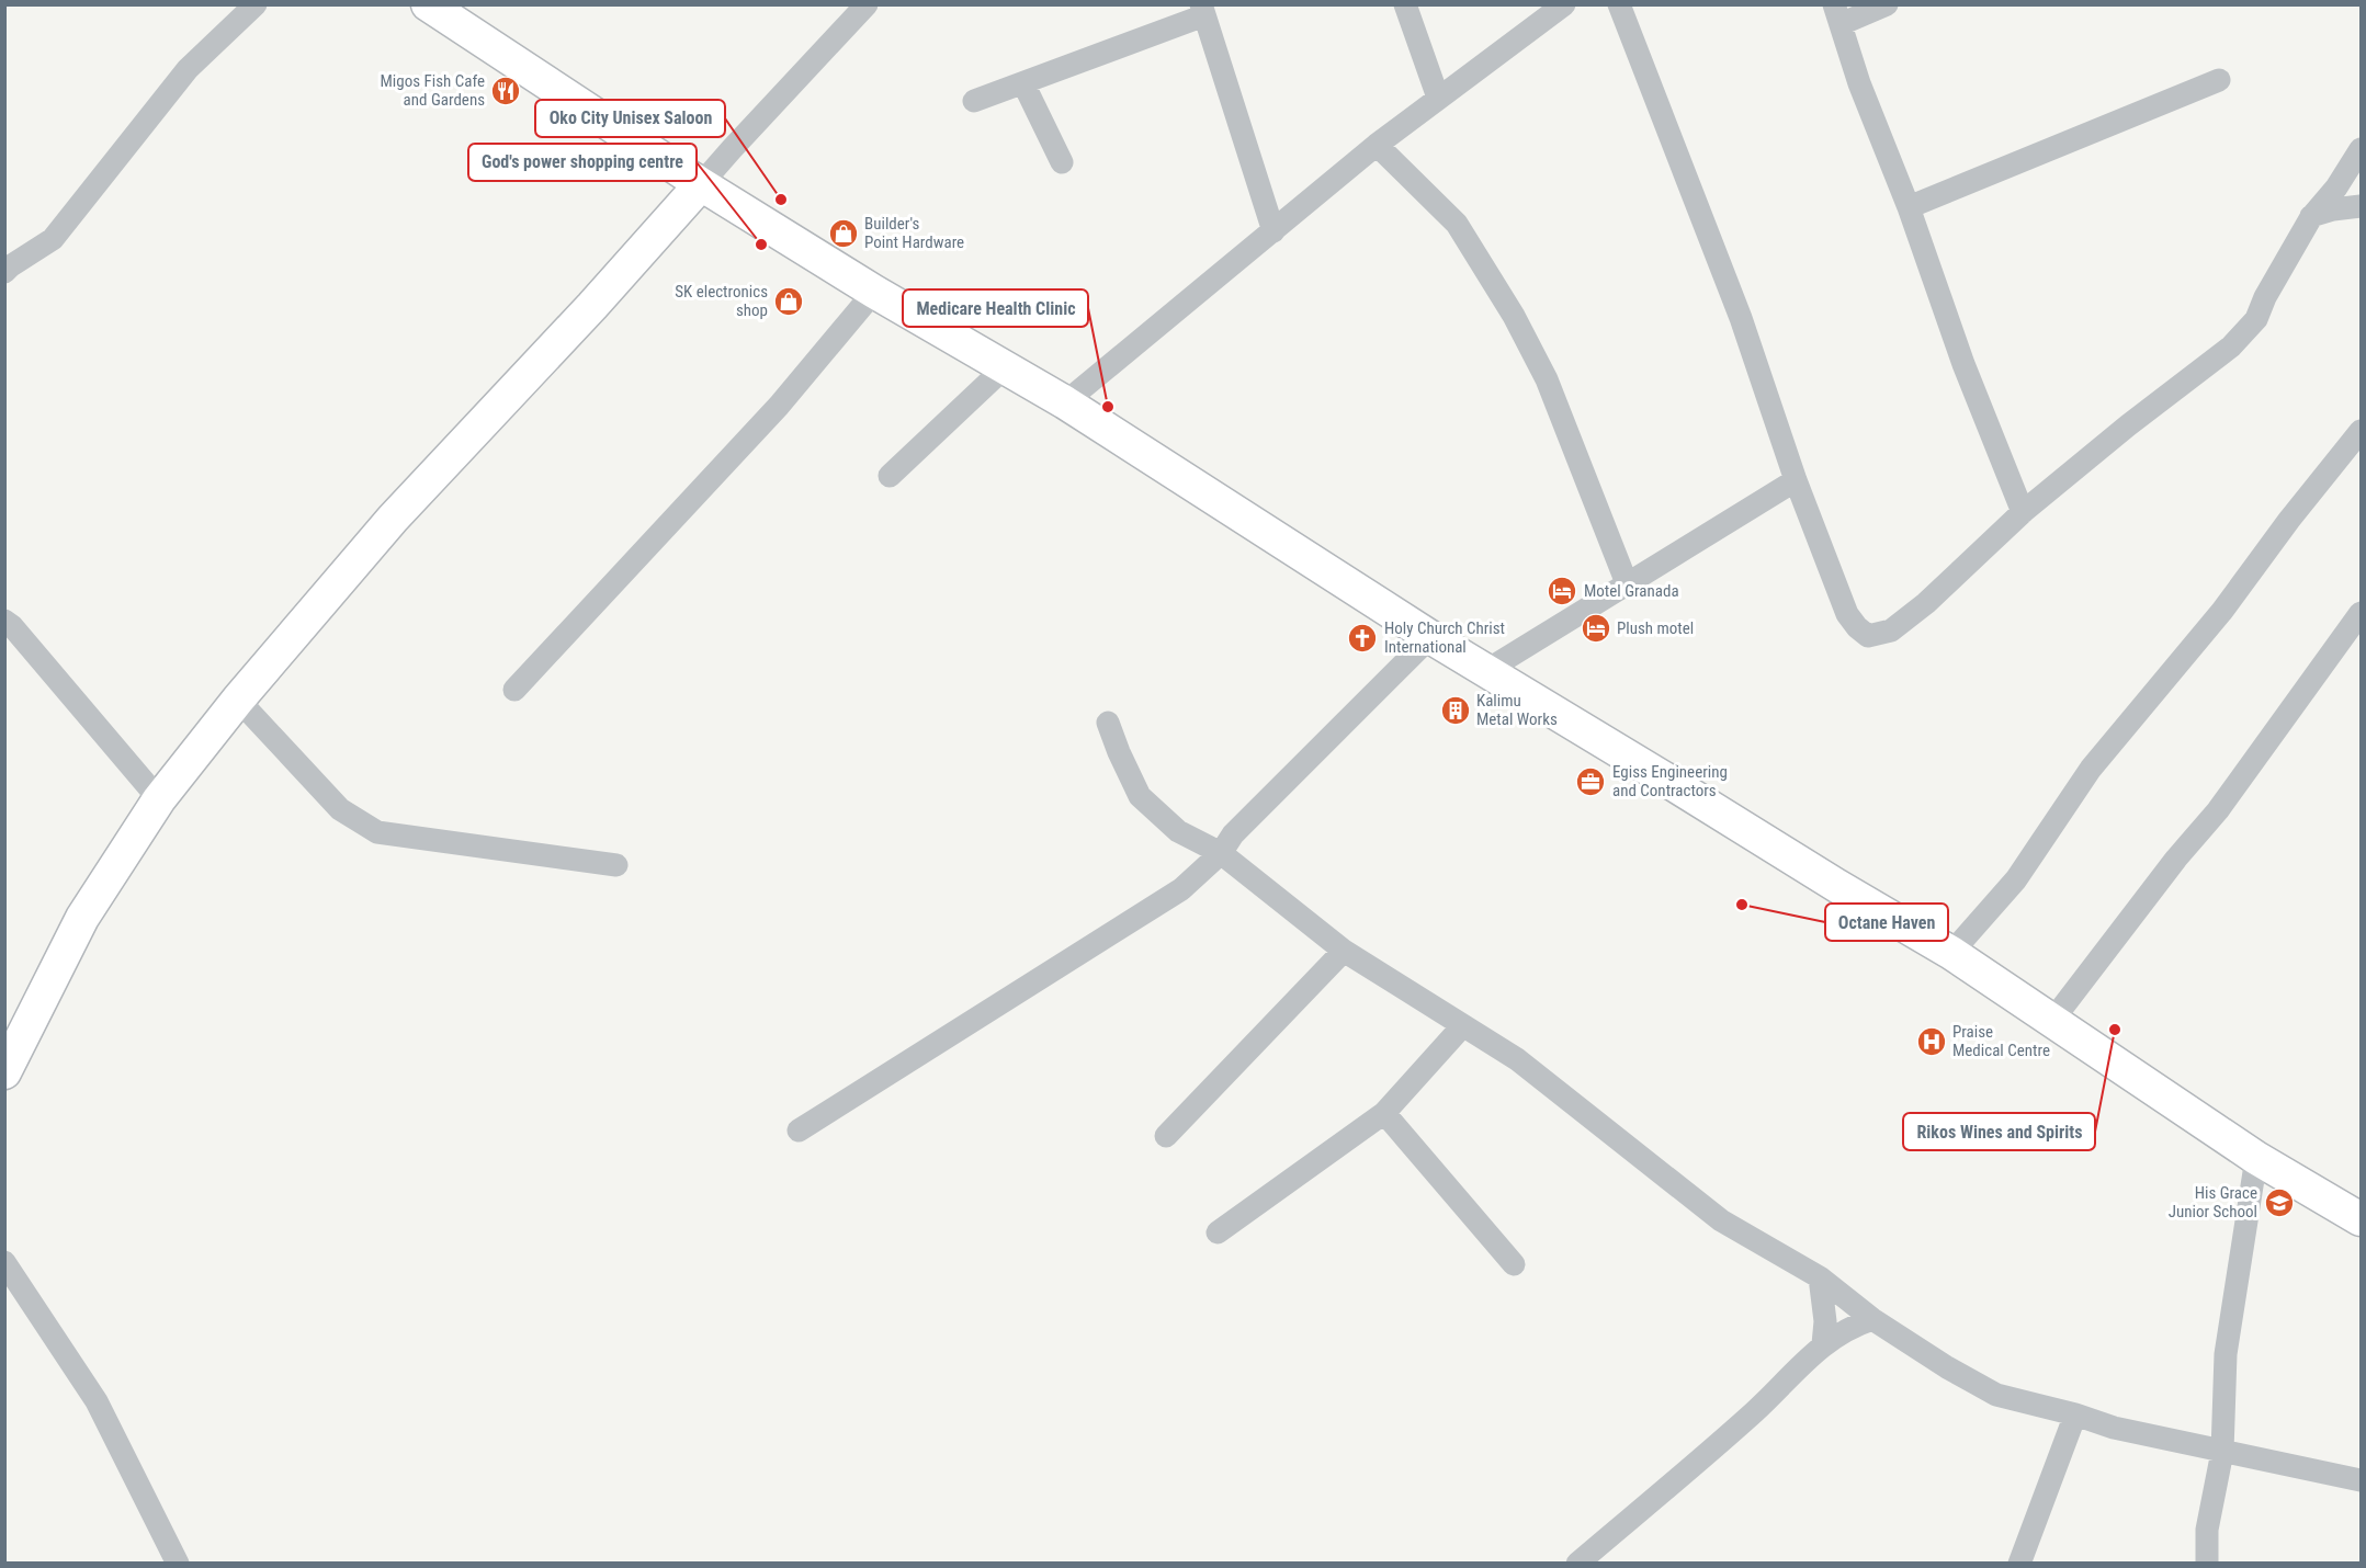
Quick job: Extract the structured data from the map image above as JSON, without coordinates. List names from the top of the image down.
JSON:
{
  "places": {
    "restaurant": ["Migos Fish Cafe and Gardens"],
    "other": [
      "Oko City Unisex Saloon",
      "God's power shopping centre",
      "Medicare Health Clinic",
      "Octane Haven",
      "Rikos Wines and Spirits"
    ],
    "shop": ["Builder's Point Hardware", "SK electronics shop"],
    "hotel": ["Motel Granada", "Plush motel"],
    "church": ["Holy Church Christ International"],
    "building": ["Kalimu Metal Works"],
    "office": ["Egiss Engineering and Contractors"],
    "hospital": ["Praise Medical Centre"],
    "school or university": ["His Grace Junior School"]
  }
}
